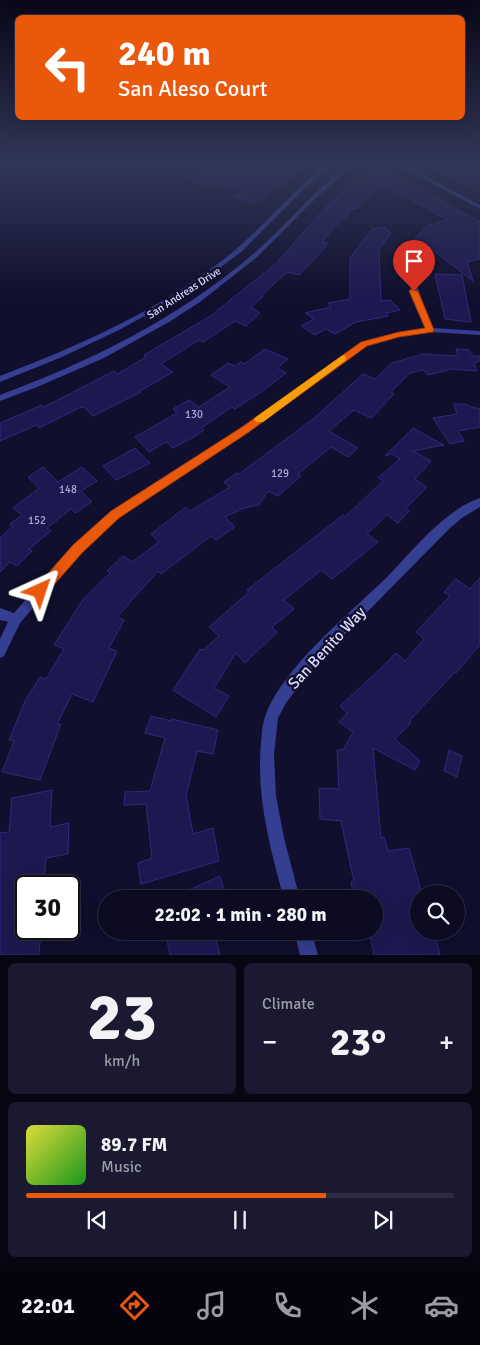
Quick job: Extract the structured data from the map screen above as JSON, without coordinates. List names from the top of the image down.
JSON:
{
  "streets": {
    "street": ["San Andreas Drive", "San Benito Way"]
  },
  "house_numbers": [
    "130",
    "129",
    "148",
    "152"
  ],
  "page": {
    "turn": ["240 m", "San Aleso Court"],
    "limit": "30",
    "trip": "22:02 · 1 min · 280 m",
    "tile": [
      ["23", "km/h"],
      "Climate"
    ],
    "heat": ["−", "23°", "+"],
    "song": ["89.7 FM", "Music"],
    "tabs": "22:01"
  }
}
